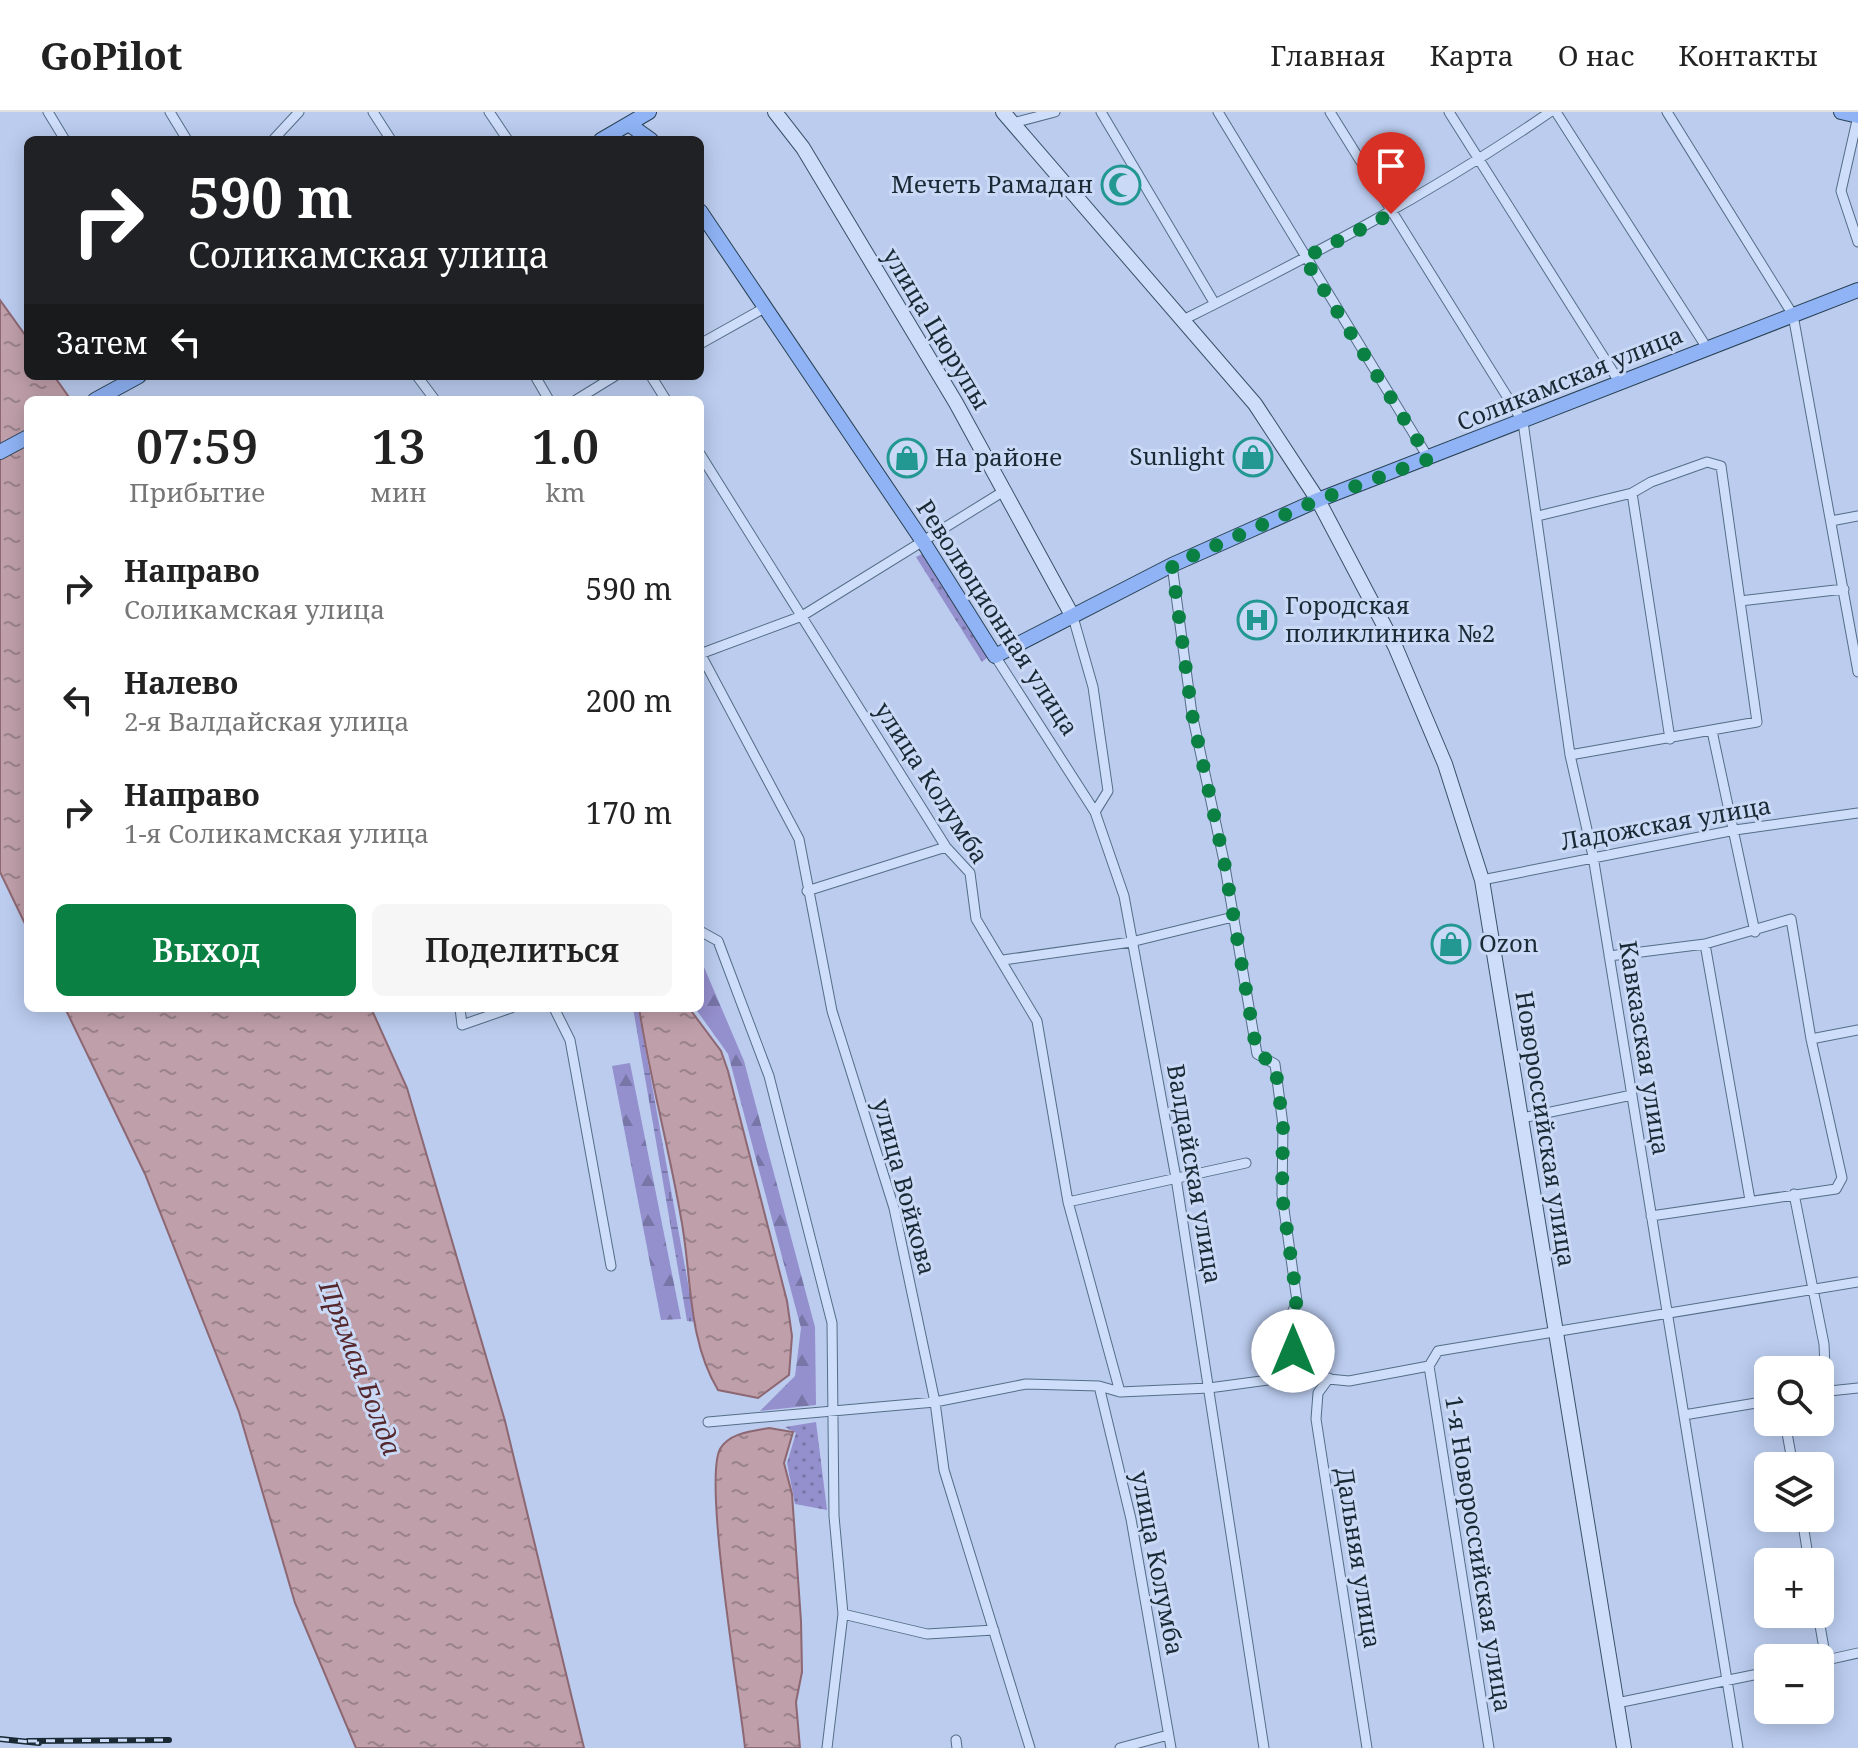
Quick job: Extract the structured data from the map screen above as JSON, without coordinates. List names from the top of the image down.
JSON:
{
  "streets": {
    "main road": ["Соликамская улица", "Революционная улица"],
    "street": [
      "улица Цюрупы",
      "улица Колумба",
      "Ладожская улица",
      "Кавказская улица",
      "Новороссийская улица",
      "Валдайская улица",
      "улица Войкова",
      "1-я Новороссийская улица",
      "Дальняя улица"
    ]
  },
  "crossings": [
    ["улица Цюрупы", "Соликамская улица"],
    ["Соликамская улица", "Революционная улица"],
    ["Соликамская улица", "Кавказская улица"],
    ["Соликамская улица", "Новороссийская улица"],
    ["Революционная улица", "Валдайская улица"],
    ["Ладожская улица", "Кавказская улица"],
    ["Ладожская улица", "Новороссийская улица"]
  ],
  "water": ["Прямая Болда"],
  "places": {
    "mosque": ["Мечеть Рамадан"],
    "shop": ["Sunlight", "На районе", "Ozon"],
    "hospital": ["Городская поликлиника №2"]
  },
  "page": {
    "header": "GoPilot",
    "nav": [
      "Главная",
      "Карта",
      "О нас",
      "Контакты"
    ],
    "turn": ["590 m", "Соликамская улица"],
    "then": "Затем",
    "eta": [
      "07:59",
      "Прибытие",
      "13",
      "мин",
      "1.0",
      "km"
    ],
    "list": [
      {
        "name": "Направо",
        "note": "Соликамская улица",
        "value": "590 m"
      },
      {
        "name": "Налево",
        "note": "2-я Валдайская улица",
        "value": "200 m"
      },
      {
        "name": "Направо",
        "note": "1-я Соликамская улица",
        "value": "170 m"
      }
    ],
    "buttons": ["Выход", "Поделиться"],
    "map_buttons": ["+", "−"]
  }
}
